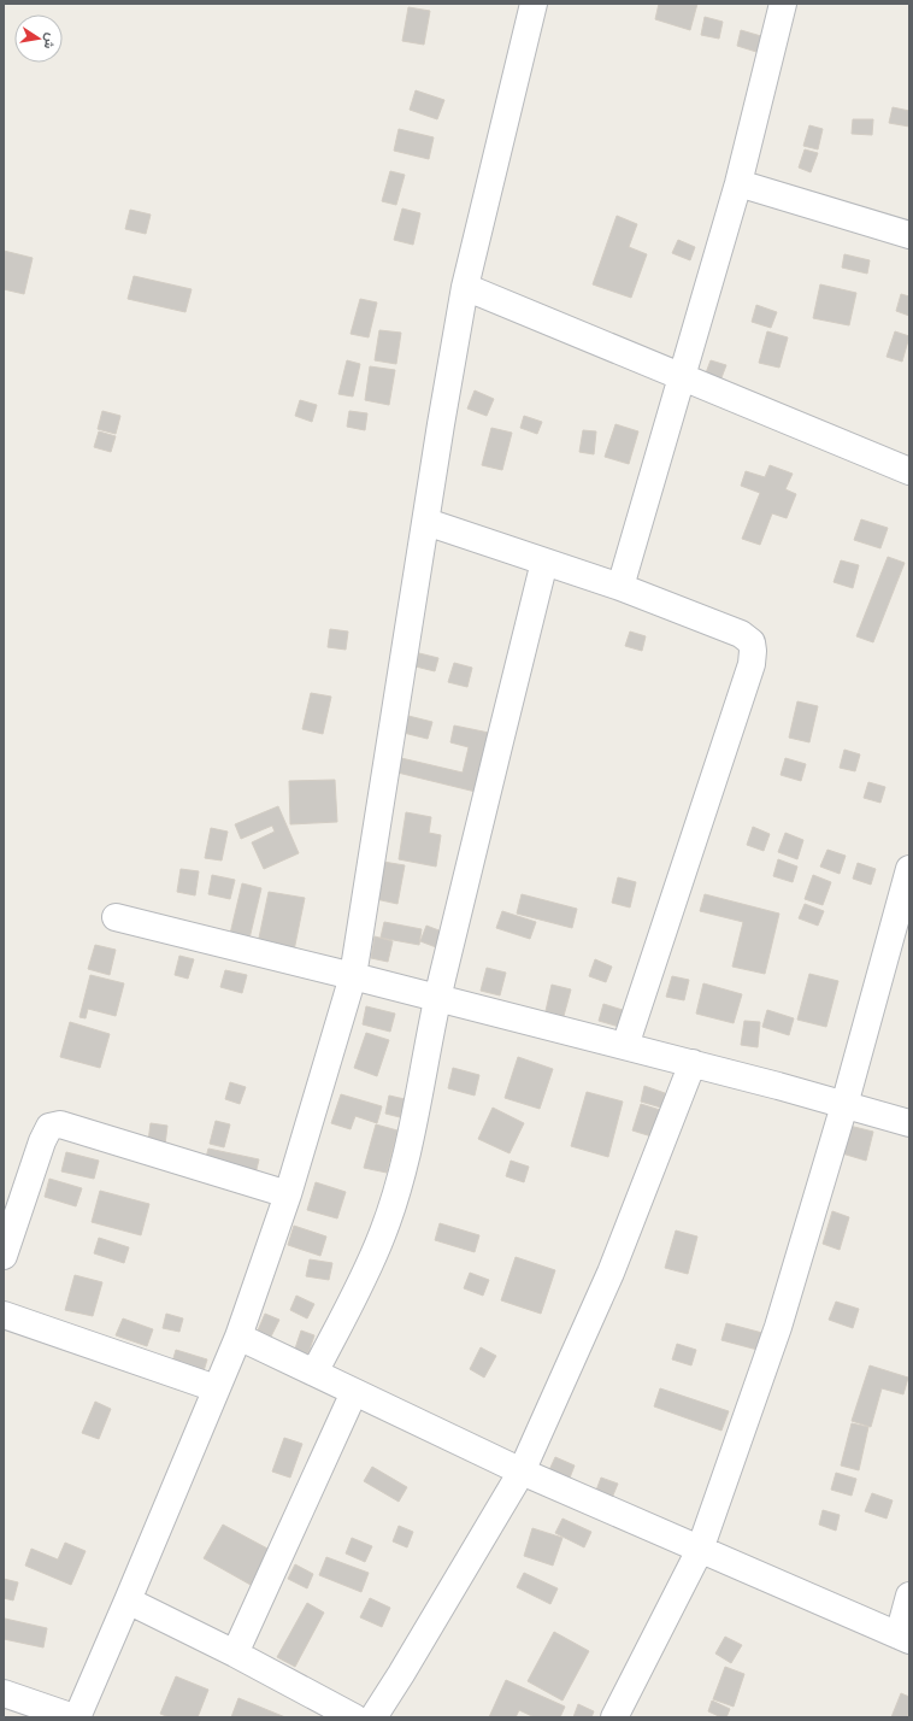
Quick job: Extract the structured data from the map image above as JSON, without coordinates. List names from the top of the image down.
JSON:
{
  "north": "right"
}
